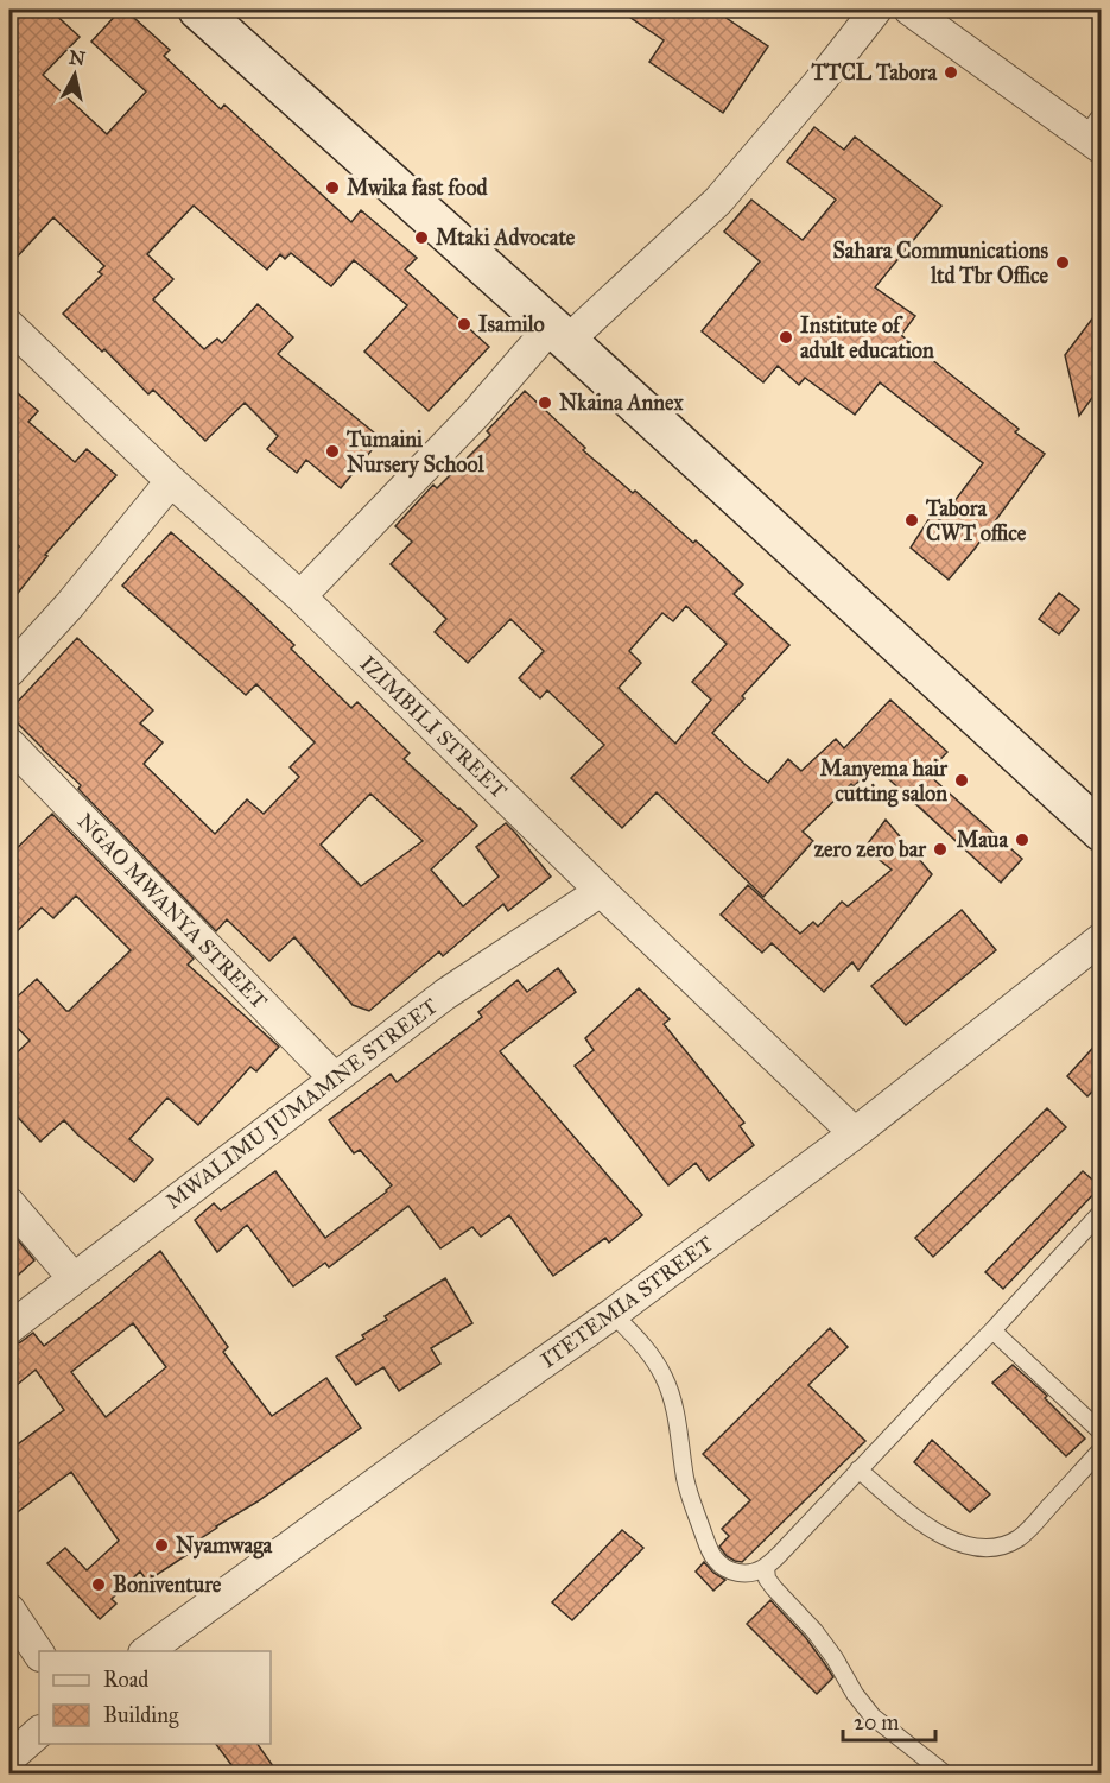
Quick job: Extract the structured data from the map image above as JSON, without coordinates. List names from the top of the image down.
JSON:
{
  "streets": {
    "street": [
      "IZIMBILI STREET",
      "NGAO MWANYA STREET",
      "MWALIMU JUMAMNE STREET",
      "ITETEMIA STREET"
    ]
  },
  "crossings": [
    ["IZIMBILI STREET", "MWALIMU JUMAMNE STREET"],
    ["IZIMBILI STREET", "ITETEMIA STREET"],
    ["NGAO MWANYA STREET", "MWALIMU JUMAMNE STREET"]
  ],
  "places": [
    "TTCL Tabora",
    "Mwika fast food",
    "Mtaki Advocate",
    "Sahara Communications ltd Tbr Office",
    "Isamilo",
    "Institute of adult education",
    "Nkaina Annex",
    "Tumaini Nursery School",
    "Tabora CWT office",
    "Manyema hair cutting salon",
    "Maua",
    "zero zero bar",
    "Nyamwaga",
    "Boniventure"
  ],
  "legend": ["Road", "Building"],
  "scale_bar": "20 m",
  "north": "top"
}
